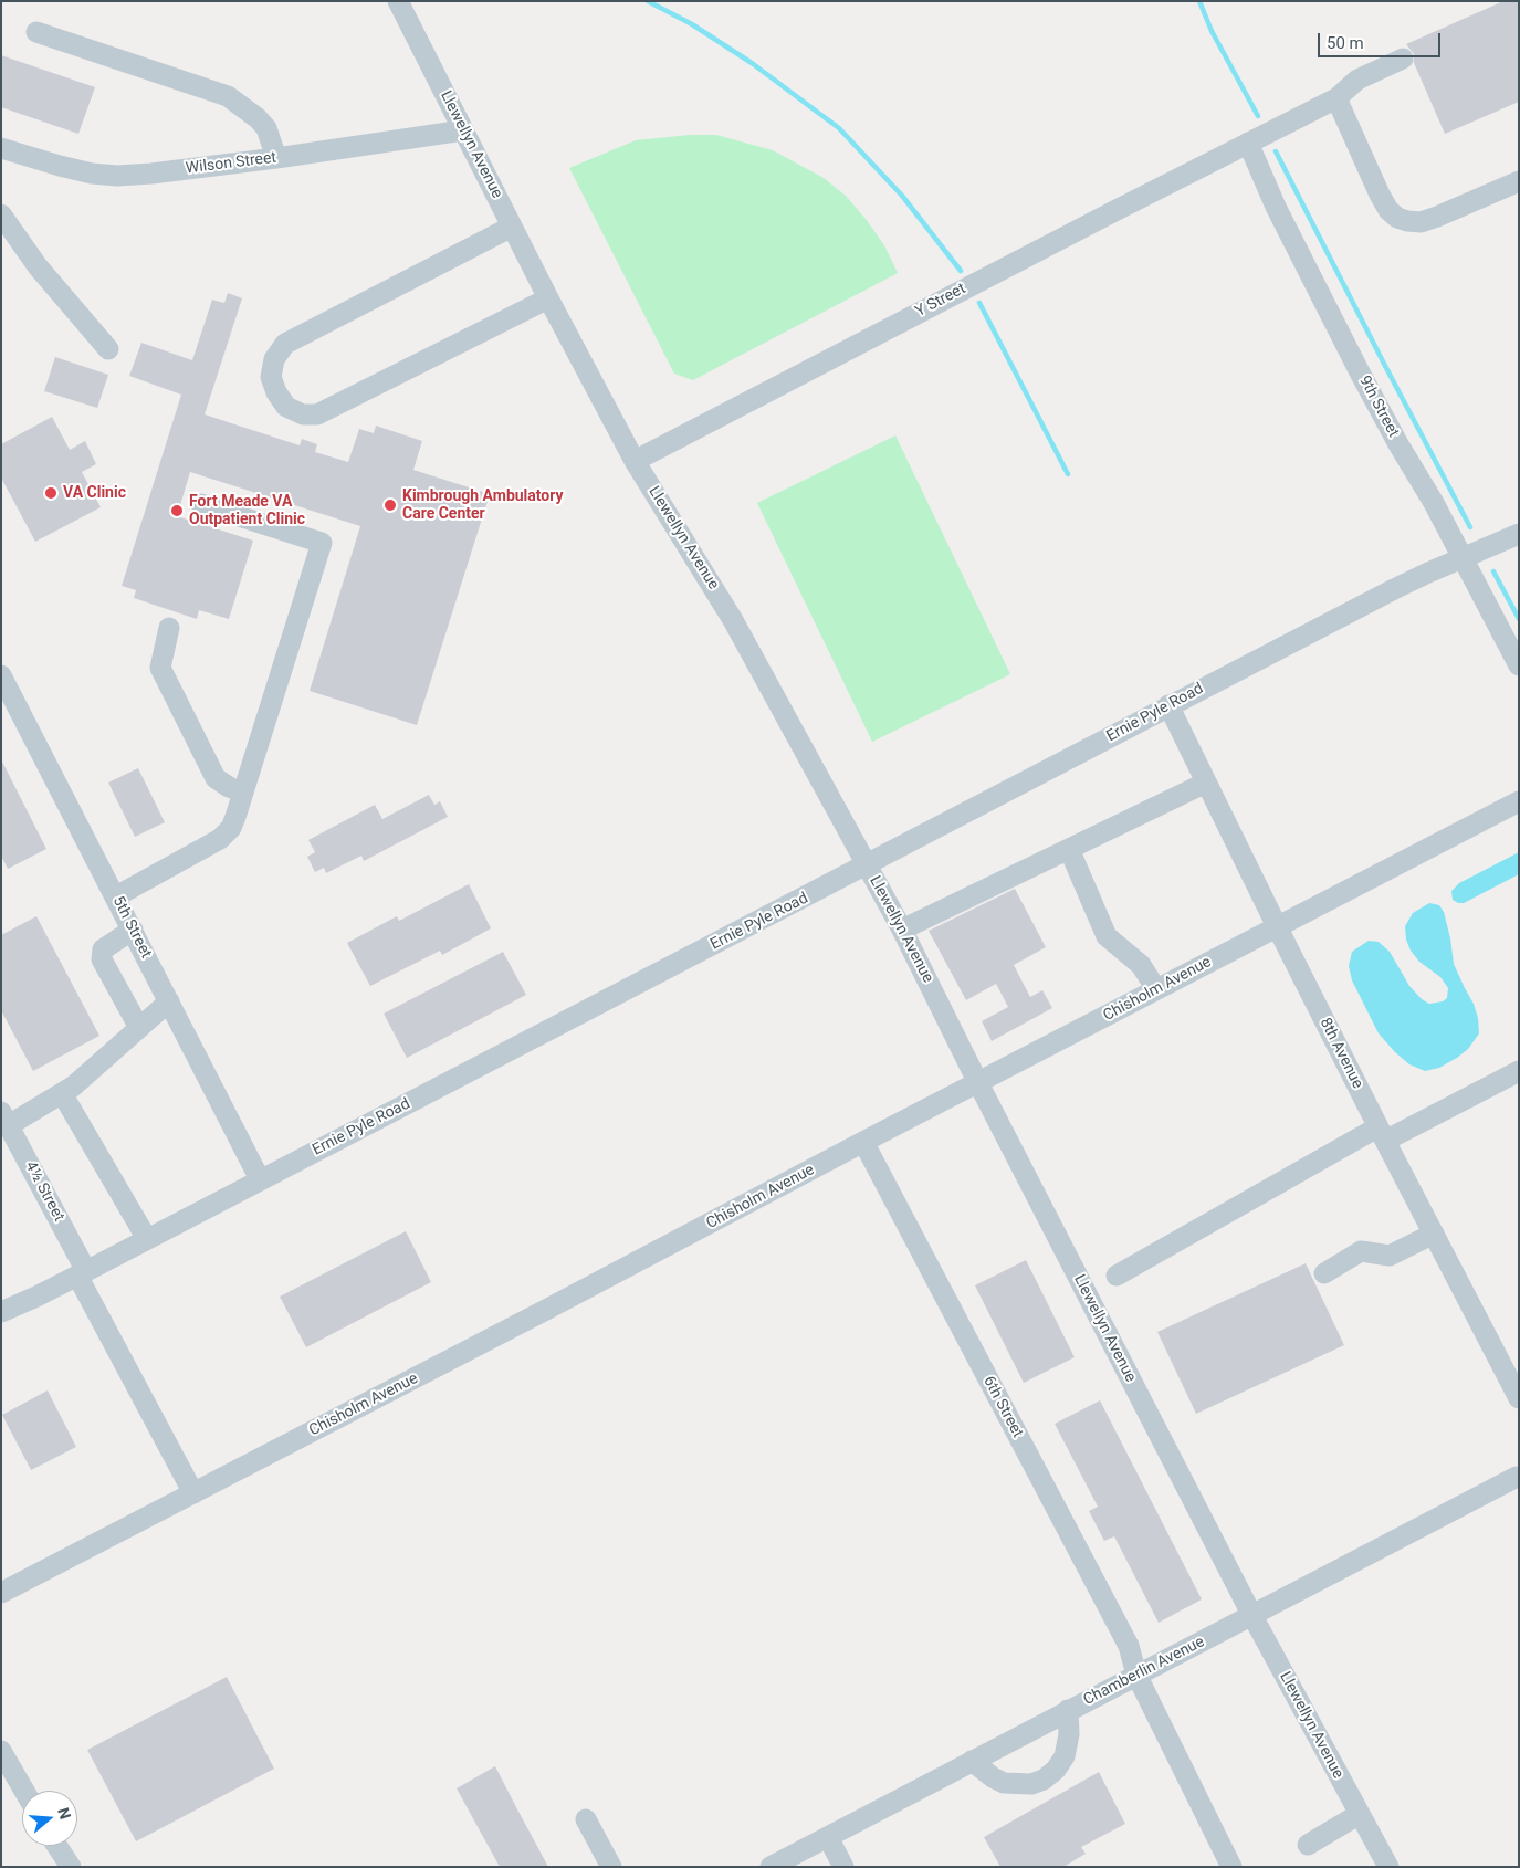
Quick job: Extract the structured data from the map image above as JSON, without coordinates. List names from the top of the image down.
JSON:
{
  "streets": {
    "street": [
      "Llewellyn Avenue",
      "Wilson Street",
      "Y Street",
      "9th Street",
      "Ernie Pyle Road",
      "5th Street",
      "Chisholm Avenue",
      "8th Avenue",
      "4½ Street",
      "6th Street",
      "Chamberlin Avenue"
    ]
  },
  "crossings": [
    ["Llewellyn Avenue", "Wilson Street"],
    ["Llewellyn Avenue", "Y Street"],
    ["Llewellyn Avenue", "Ernie Pyle Road"],
    ["Llewellyn Avenue", "Chisholm Avenue"],
    ["Llewellyn Avenue", "Chamberlin Avenue"],
    ["Y Street", "9th Street"],
    ["9th Street", "Ernie Pyle Road"],
    ["Ernie Pyle Road", "5th Street"],
    ["Ernie Pyle Road", "8th Avenue"],
    ["Ernie Pyle Road", "4½ Street"],
    ["Chisholm Avenue", "8th Avenue"],
    ["Chisholm Avenue", "4½ Street"],
    ["Chisholm Avenue", "6th Street"],
    ["6th Street", "Chamberlin Avenue"]
  ],
  "places": ["VA Clinic", "Kimbrough Ambulatory Care Center", "Fort Meade VA Outpatient Clinic"],
  "scale_bar": "50 m",
  "north": "right"
}
